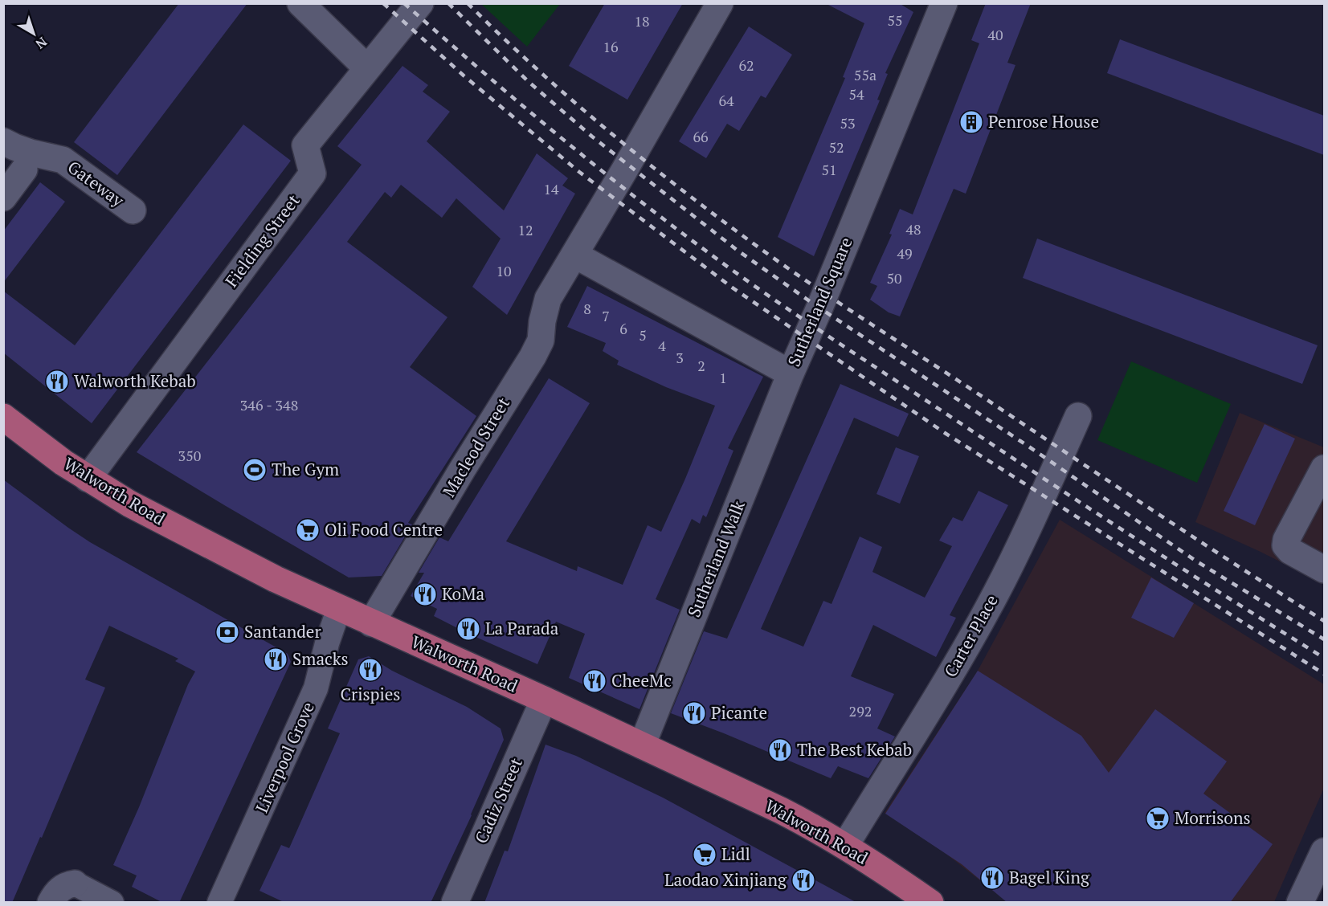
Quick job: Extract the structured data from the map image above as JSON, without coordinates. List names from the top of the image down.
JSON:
{
  "streets": {
    "main road": ["Walworth Road"],
    "street": [
      "Gateway",
      "Fielding Street",
      "Sutherland Square",
      "Macleod Street",
      "Sutherland Walk",
      "Carter Place",
      "Liverpool Grove",
      "Cadiz Street"
    ]
  },
  "crossings": [
    ["Fielding Street", "Walworth Road"],
    ["Sutherland Square", "Macleod Street"],
    ["Sutherland Square", "Sutherland Walk"],
    ["Macleod Street", "Walworth Road"],
    ["Walworth Road", "Sutherland Walk"],
    ["Walworth Road", "Carter Place"],
    ["Walworth Road", "Liverpool Grove"],
    ["Walworth Road", "Cadiz Street"]
  ],
  "places": {
    "building": ["Penrose House"],
    "restaurant": [
      "Walworth Kebab",
      "KoMa",
      "La Parada",
      "Smacks",
      "Crispies",
      "CheeMc",
      "Picante",
      "The Best Kebab",
      "Bagel King",
      "Laodao Xinjiang"
    ],
    "sports": ["The Gym"],
    "supermarket": ["Oli Food Centre", "Morrisons", "Lidl"],
    "bank": ["Santander"]
  },
  "house_numbers": [
    "55",
    "18",
    "40",
    "16",
    "62",
    "55a",
    "54",
    "64",
    "53",
    "66",
    "52",
    "51",
    "14",
    "48",
    "12",
    "49",
    "10",
    "50",
    "8",
    "7",
    "6",
    "5",
    "4",
    "3",
    "2",
    "1",
    "346 - 348",
    "350",
    "292"
  ],
  "north": "bottom right"
}
